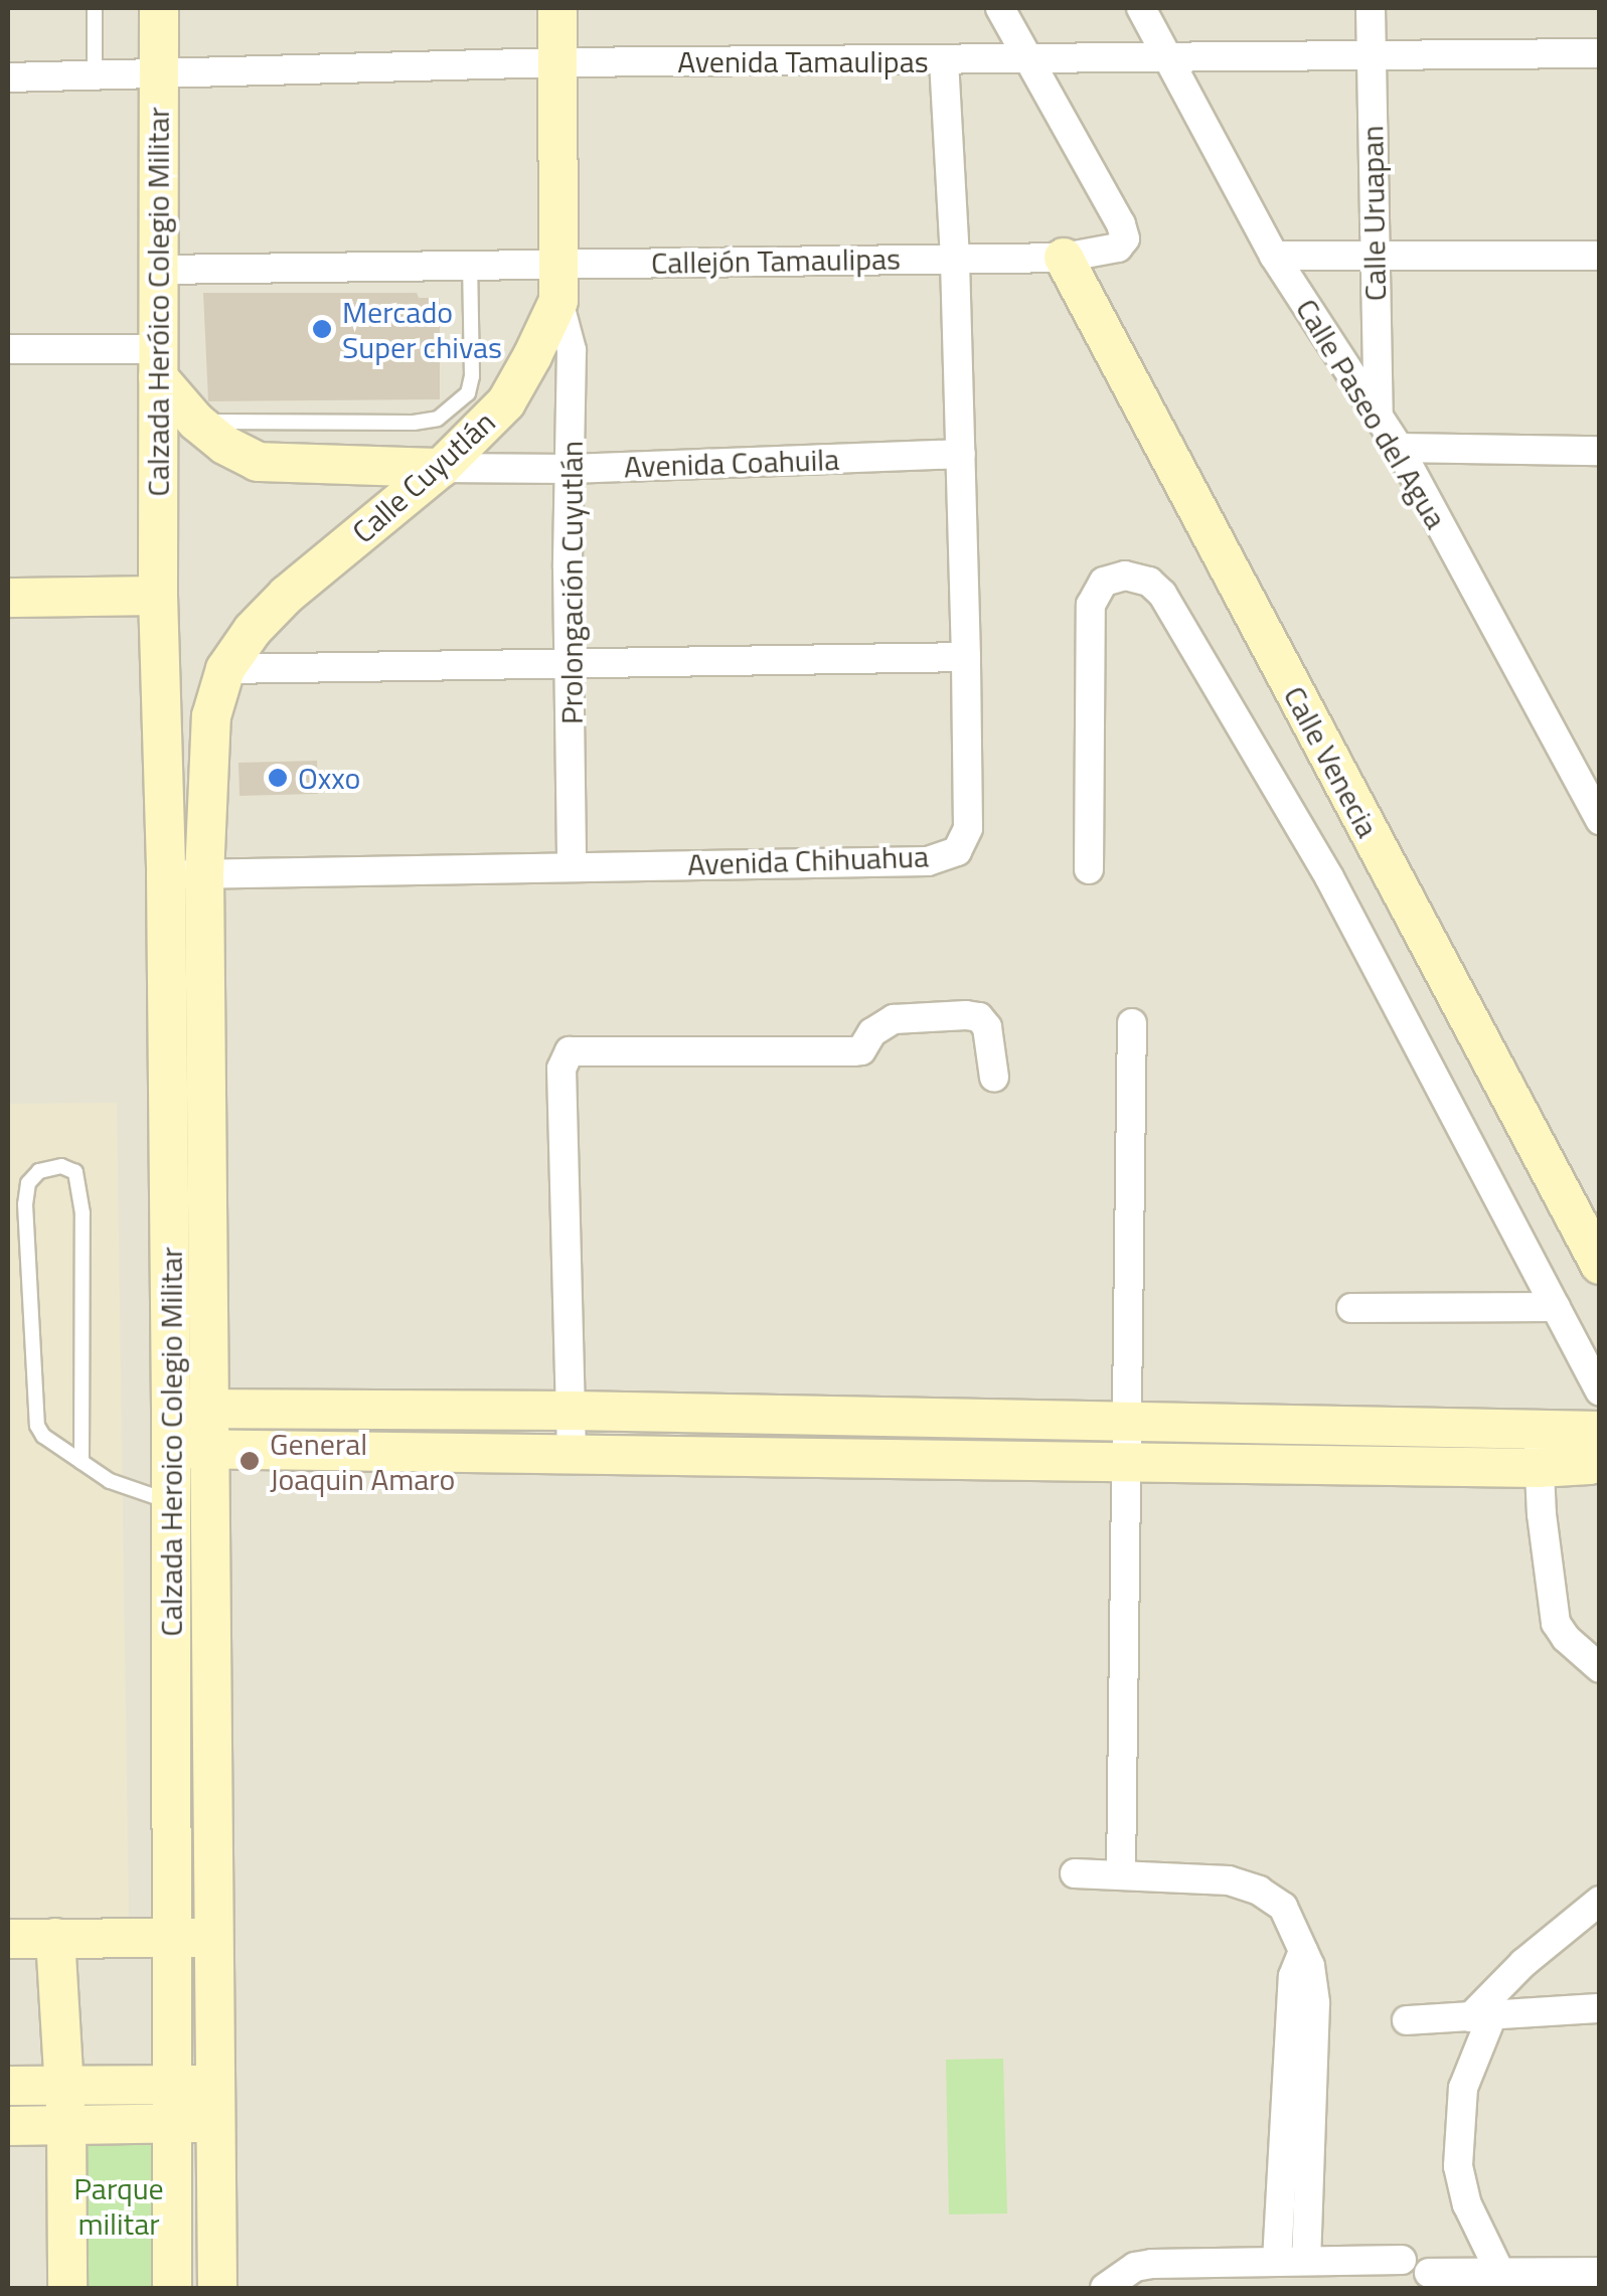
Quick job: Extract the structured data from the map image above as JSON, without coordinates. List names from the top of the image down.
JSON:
{
  "streets": {
    "street": [
      "Avenida Tamaulipas",
      "Calle Uruapan",
      "Callejón Tamaulipas",
      "Calzada Heróico Colegio Militar",
      "Calle Paseo del Agua",
      "Avenida Coahuila",
      "Calle Cuyutlán",
      "Prolongación Cuyutlán",
      "Calle Venecia",
      "Avenida Chihuahua",
      "Calzada Heroico Colegio Militar"
    ]
  },
  "crossings": [
    ["Avenida Tamaulipas", "Calle Uruapan"],
    ["Avenida Tamaulipas", "Callejón Tamaulipas"],
    ["Avenida Tamaulipas", "Calzada Heróico Colegio Militar"],
    ["Avenida Tamaulipas", "Calle Paseo del Agua"],
    ["Avenida Tamaulipas", "Calle Cuyutlán"],
    ["Avenida Tamaulipas", "Avenida Chihuahua"],
    ["Calle Uruapan", "Calle Paseo del Agua"],
    ["Callejón Tamaulipas", "Calzada Heróico Colegio Militar"],
    ["Callejón Tamaulipas", "Calle Cuyutlán"],
    ["Callejón Tamaulipas", "Prolongación Cuyutlán"],
    ["Callejón Tamaulipas", "Calle Venecia"],
    ["Callejón Tamaulipas", "Avenida Chihuahua"],
    ["Calzada Heróico Colegio Militar", "Calzada Heroico Colegio Militar"],
    ["Avenida Coahuila", "Calle Cuyutlán"],
    ["Avenida Coahuila", "Prolongación Cuyutlán"],
    ["Avenida Coahuila", "Avenida Chihuahua"],
    ["Calle Cuyutlán", "Prolongación Cuyutlán"],
    ["Calle Cuyutlán", "Calzada Heroico Colegio Militar"],
    ["Prolongación Cuyutlán", "Avenida Chihuahua"],
    ["Avenida Chihuahua", "Calzada Heroico Colegio Militar"]
  ],
  "parks": ["Parque militar"],
  "places": ["Mercado Super chivas", "Oxxo", "General Joaquin Amaro"]
}
